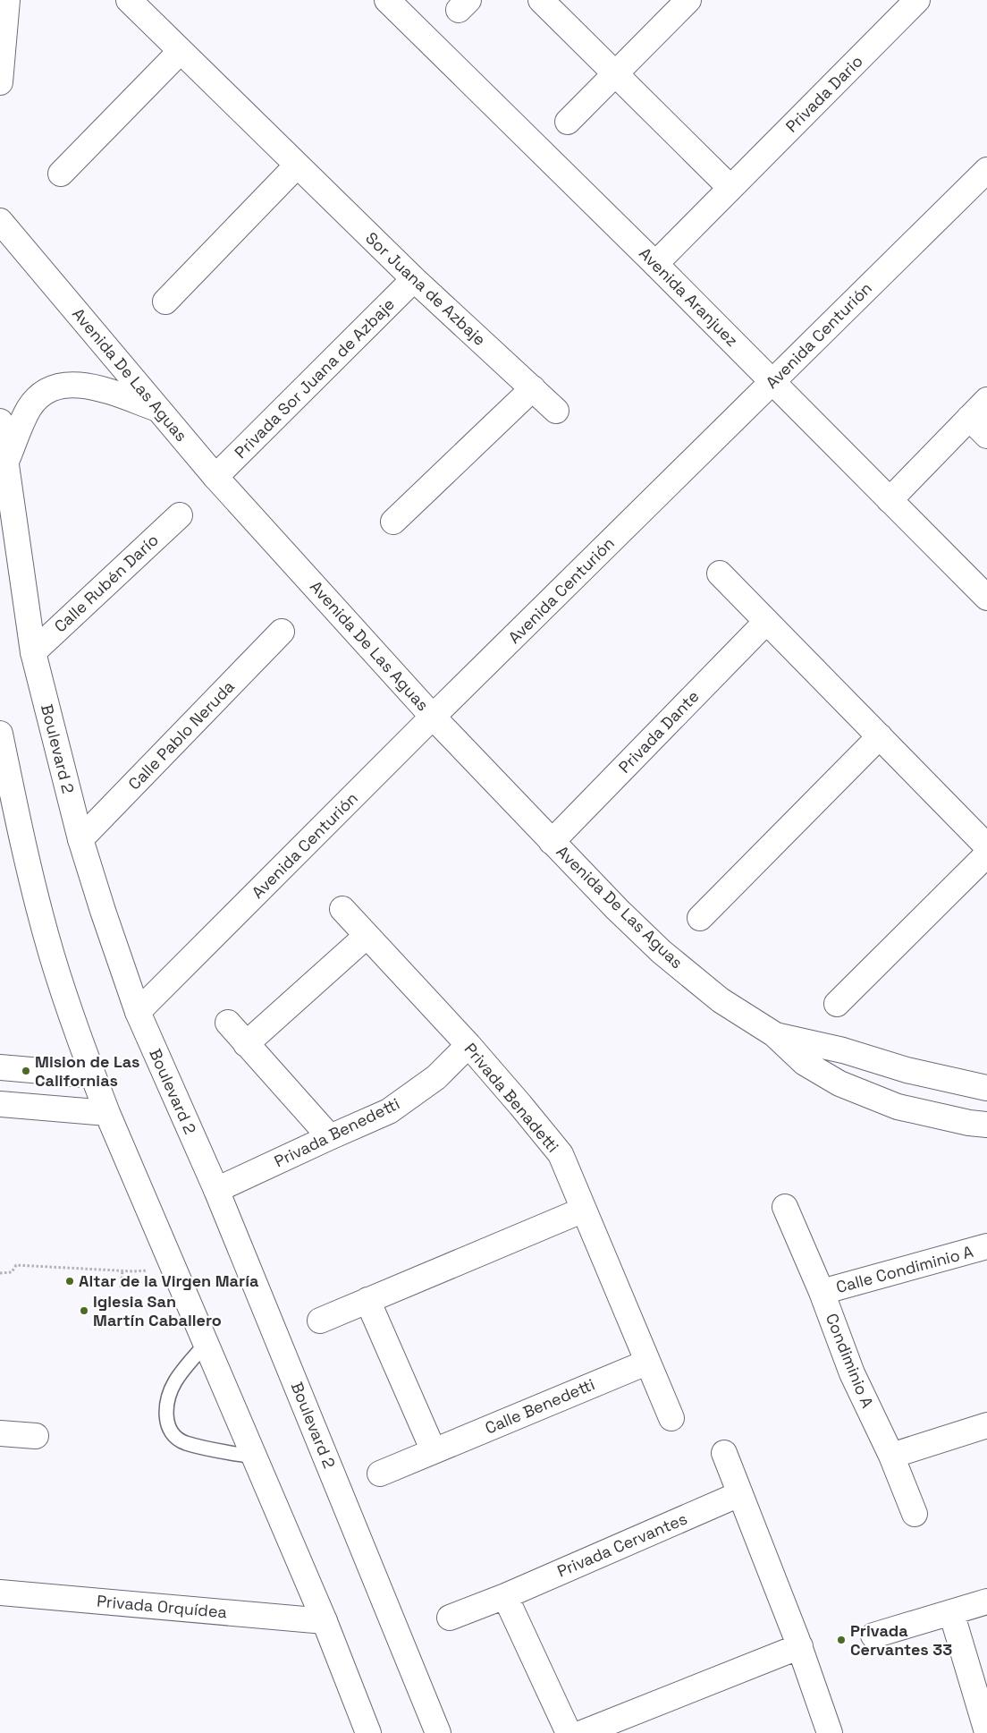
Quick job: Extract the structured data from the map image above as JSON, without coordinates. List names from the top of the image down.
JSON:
{
  "streets": {
    "street": [
      "Privada Dario",
      "Sor Juana de Azbaje",
      "Avenida Aranjuez",
      "Avenida Centurión",
      "Avenida De Las Aguas",
      "Privada Sor Juana de Azbaje",
      "Calle Rubén Darío",
      "Privada Dante",
      "Calle Pablo Neruda",
      "Boulevard 2",
      "Privada Benadetti",
      "Privada Benedetti",
      "Calle Condiminio A",
      "Condiminio A",
      "Calle Benedetti",
      "Privada Cervantes",
      "Privada Orquídea"
    ]
  },
  "crossings": [
    ["Privada Dario", "Avenida Aranjuez"],
    ["Sor Juana de Azbaje", "Privada Sor Juana de Azbaje"],
    ["Avenida Aranjuez", "Avenida Centurión"],
    ["Avenida Centurión", "Avenida De Las Aguas"],
    ["Avenida Centurión", "Boulevard 2"],
    ["Avenida De Las Aguas", "Privada Sor Juana de Azbaje"],
    ["Avenida De Las Aguas", "Privada Dante"],
    ["Calle Rubén Darío", "Boulevard 2"],
    ["Calle Pablo Neruda", "Boulevard 2"],
    ["Boulevard 2", "Privada Benedetti"],
    ["Privada Benadetti", "Privada Benedetti"],
    ["Privada Benadetti", "Calle Benedetti"],
    ["Calle Condiminio A", "Condiminio A"]
  ],
  "places": [
    "Mision de Las Californias",
    "Altar de la Virgen María",
    "Iglesia San Martín Caballero",
    "Privada Cervantes 33"
  ]
}
